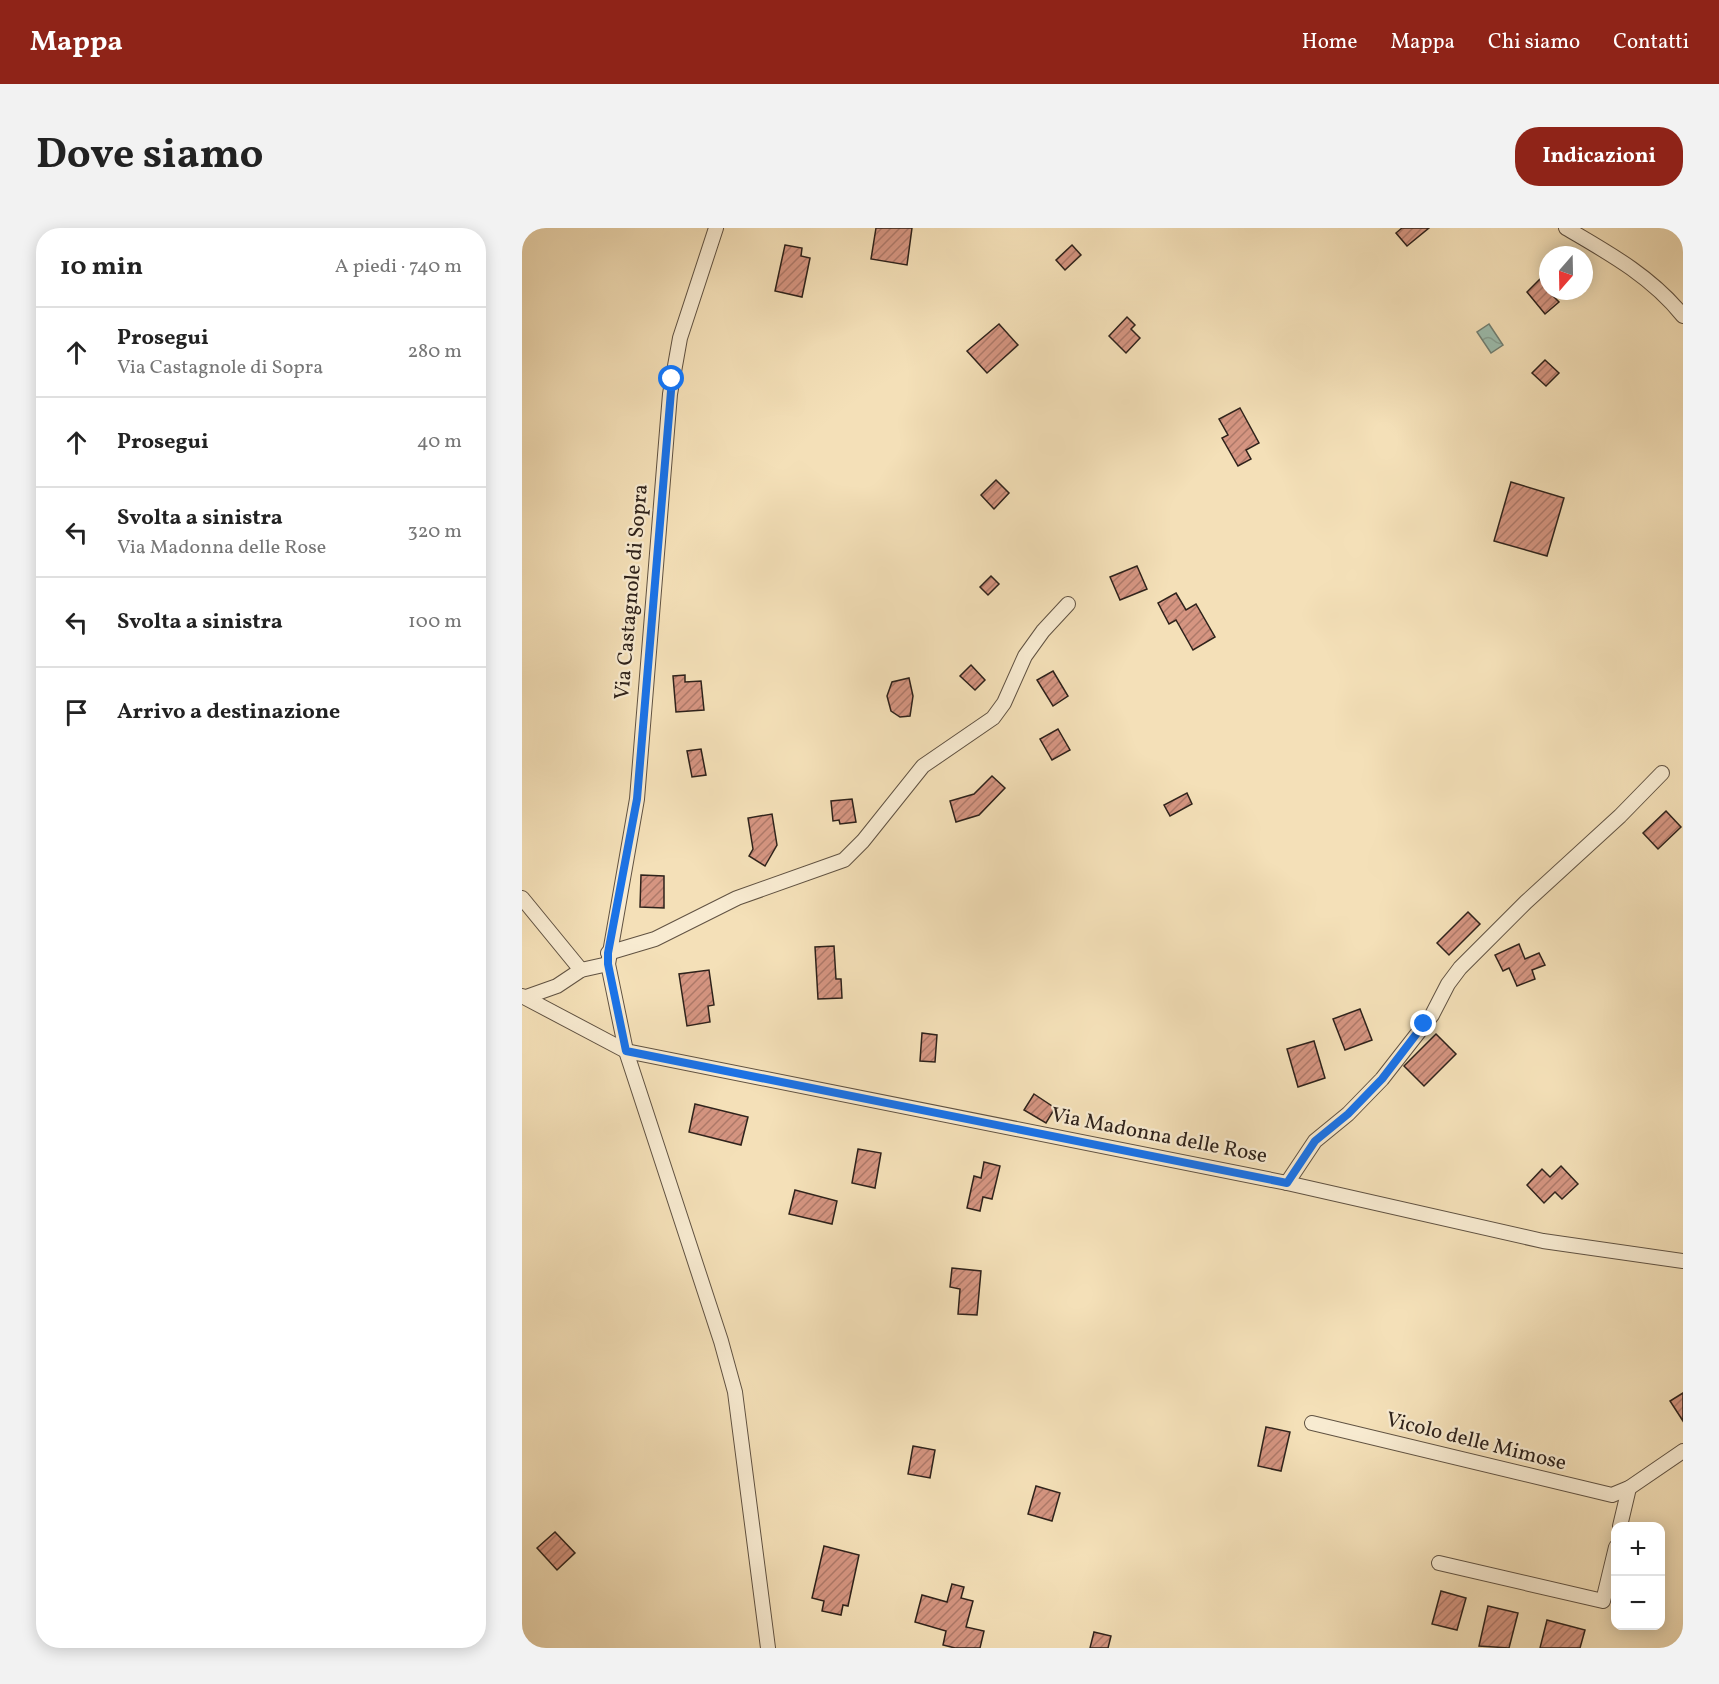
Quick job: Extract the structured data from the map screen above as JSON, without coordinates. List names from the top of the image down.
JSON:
{
  "streets": {
    "street": ["Via Castagnole di Sopra", "Via Madonna delle Rose", "Vicolo delle Mimose"]
  },
  "north": "bottom",
  "page": {
    "header": "Mappa",
    "nav": [
      "Home",
      "Mappa",
      "Chi siamo",
      "Contatti"
    ],
    "title": "Dove siamo",
    "buttons": "Indicazioni",
    "heading": ["10 min", "A piedi · 740 m"],
    "list": [
      ["Prosegui", "Via Castagnole di Sopra", "280 m"],
      ["Prosegui", "40 m"],
      ["Svolta a sinistra", "Via Madonna delle Rose", "320 m"],
      ["Svolta a sinistra", "100 m"],
      "Arrivo a destinazione"
    ],
    "map_buttons": ["+", "−"]
  }
}
